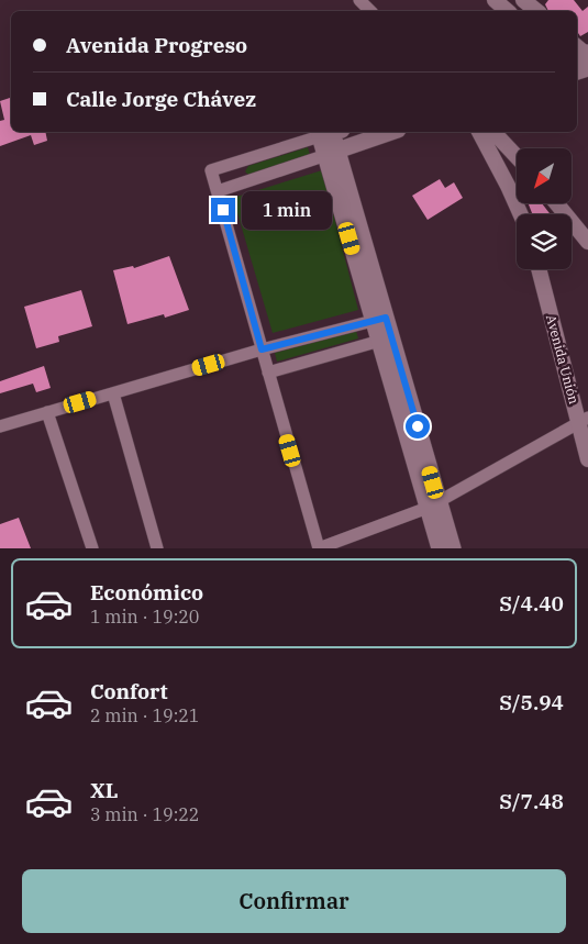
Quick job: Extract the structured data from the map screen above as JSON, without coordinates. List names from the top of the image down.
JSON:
{
  "streets": {
    "street": ["Avenida Unión"]
  },
  "north": "bottom left",
  "page": {
    "banner": ["Avenida Progreso", "Calle Jorge Chávez"],
    "bubble": "1 min",
    "list": [
      {
        "name": "Económico",
        "note": "1 min · 19:20",
        "value": "S/4.40"
      },
      {
        "name": "Confort",
        "note": "2 min · 19:21",
        "value": "S/5.94"
      },
      {
        "name": "XL",
        "note": "3 min · 19:22",
        "value": "S/7.48"
      }
    ],
    "buttons": "Confirmar"
  }
}
